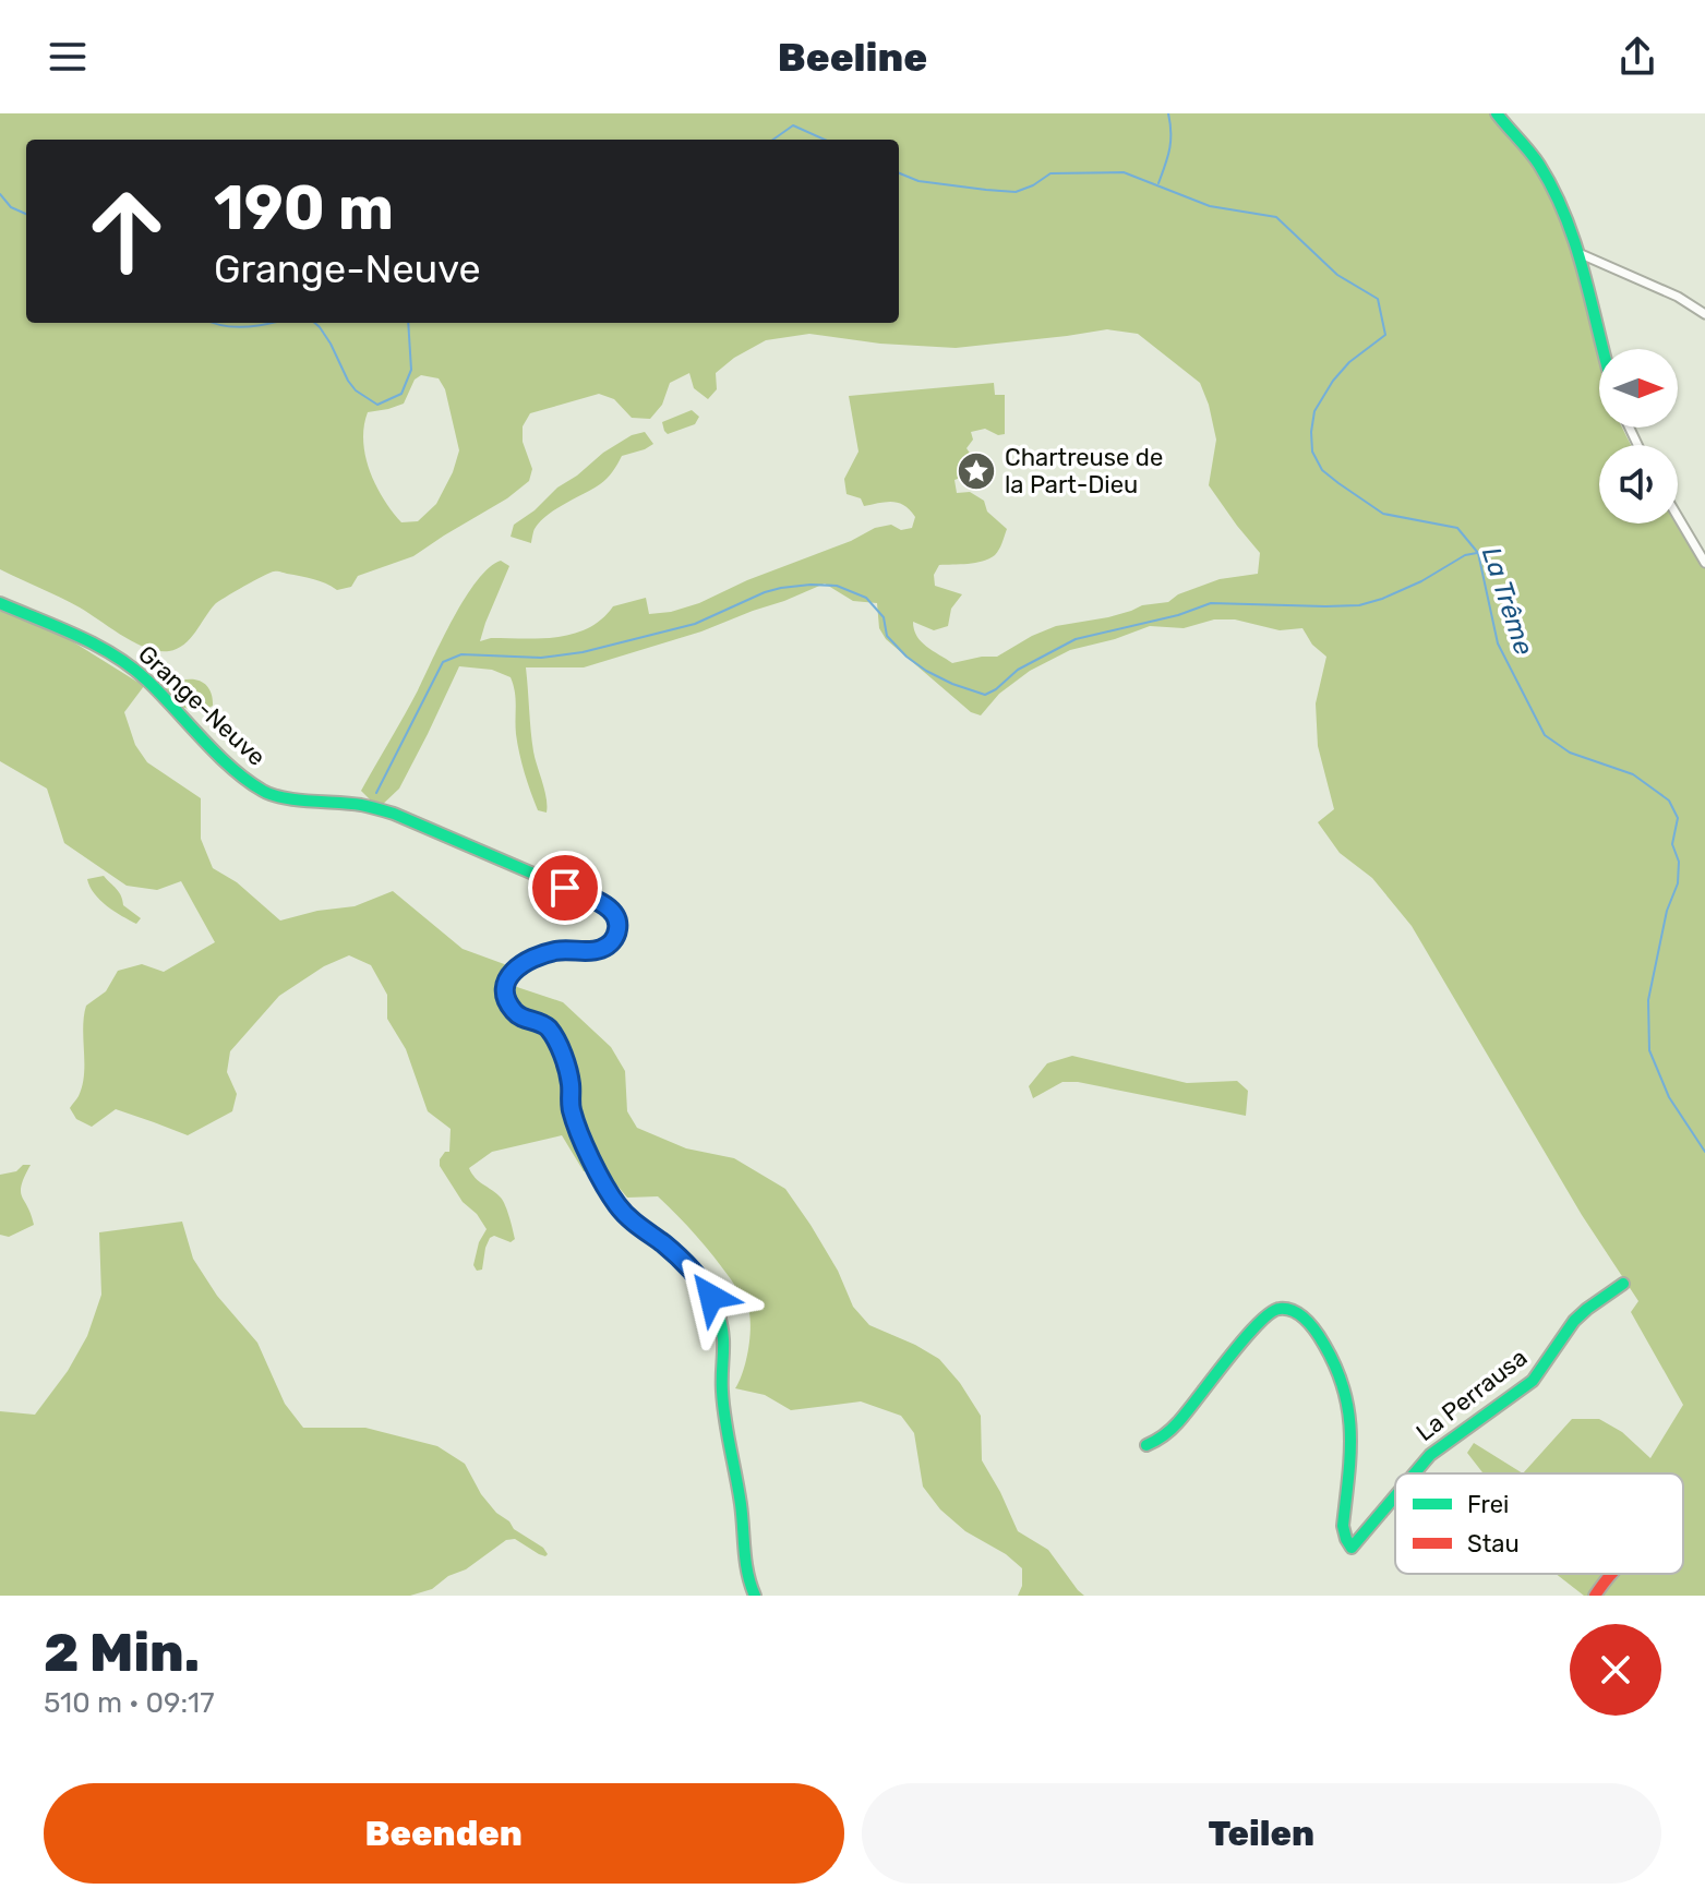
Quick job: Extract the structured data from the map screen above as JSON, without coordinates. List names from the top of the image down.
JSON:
{
  "streets": {
    "street": ["Grange-Neuve", "La Perrausa"]
  },
  "water": ["La Trême"],
  "places": {
    "place": ["Chartreuse de la Part-Dieu"]
  },
  "legend": ["Frei", "Stau"],
  "north": "right",
  "page": {
    "header": "Beeline",
    "turn": ["190 m", "Grange-Neuve"],
    "heading": ["2 Min.", "510 m · 09:17"],
    "buttons": ["Beenden", "Teilen"]
  }
}
